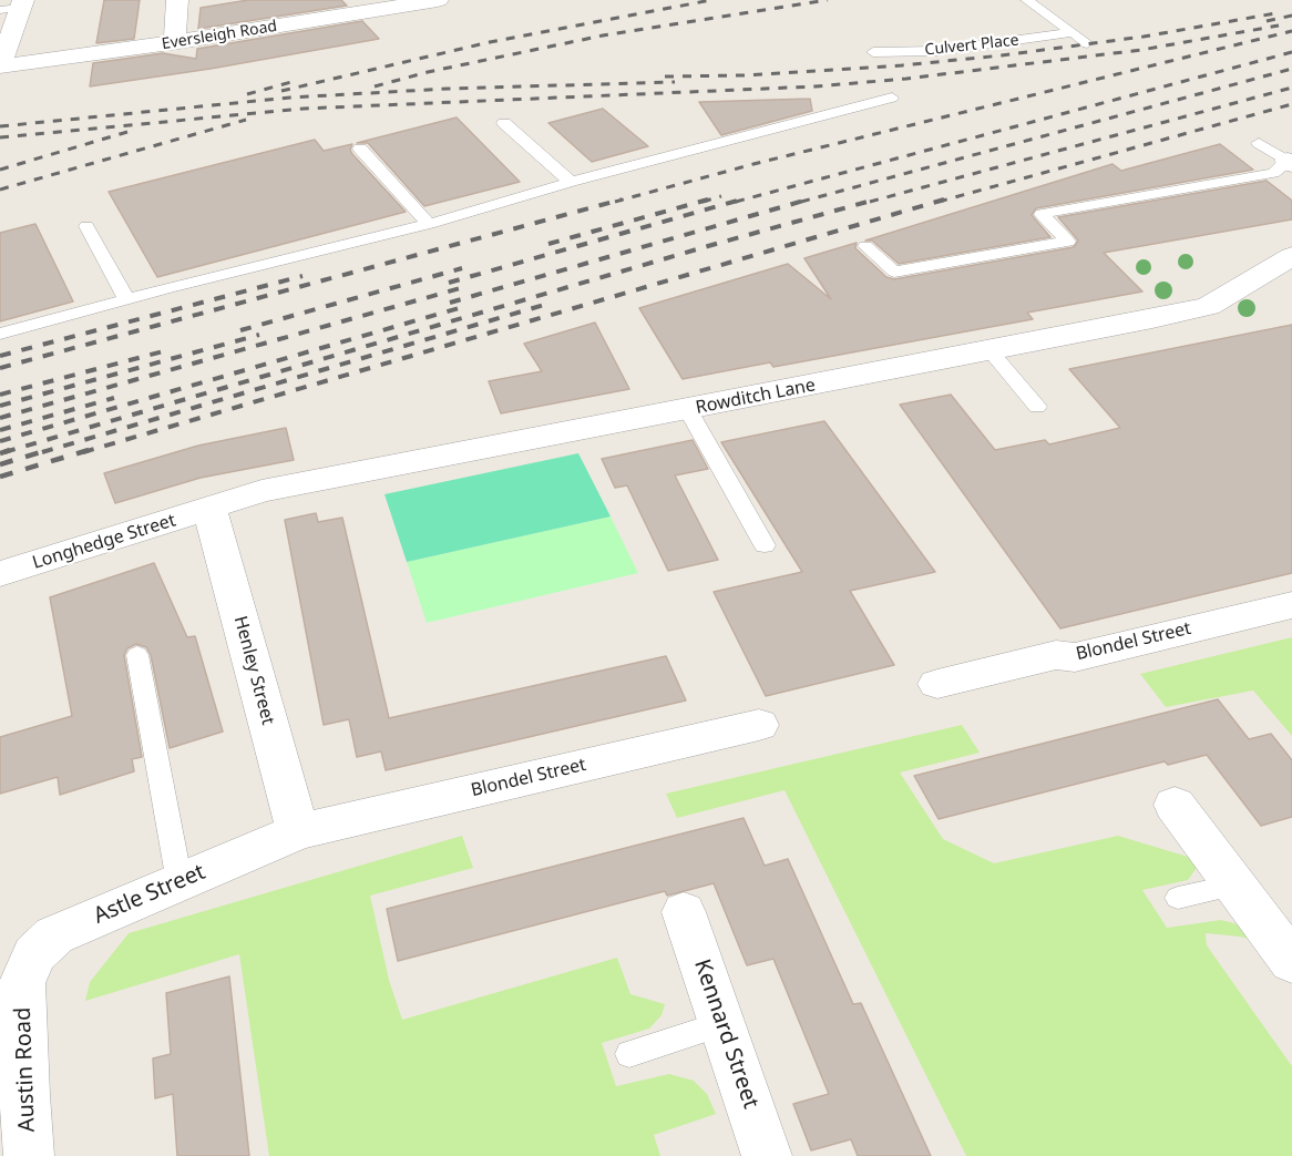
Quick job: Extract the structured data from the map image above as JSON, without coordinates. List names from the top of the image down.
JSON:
{
  "streets": {
    "street": [
      "Eversleigh Road",
      "Rowditch Lane",
      "Longhedge Street",
      "Blondel Street",
      "Henley Street",
      "Astle Street",
      "Kennard Street",
      "Austin Road"
    ],
    "lane": ["Culvert Place"]
  },
  "crossings": [
    ["Rowditch Lane", "Longhedge Street"],
    ["Rowditch Lane", "Henley Street"],
    ["Longhedge Street", "Henley Street"],
    ["Blondel Street", "Henley Street"],
    ["Blondel Street", "Astle Street"],
    ["Henley Street", "Astle Street"],
    ["Astle Street", "Austin Road"]
  ]
}
